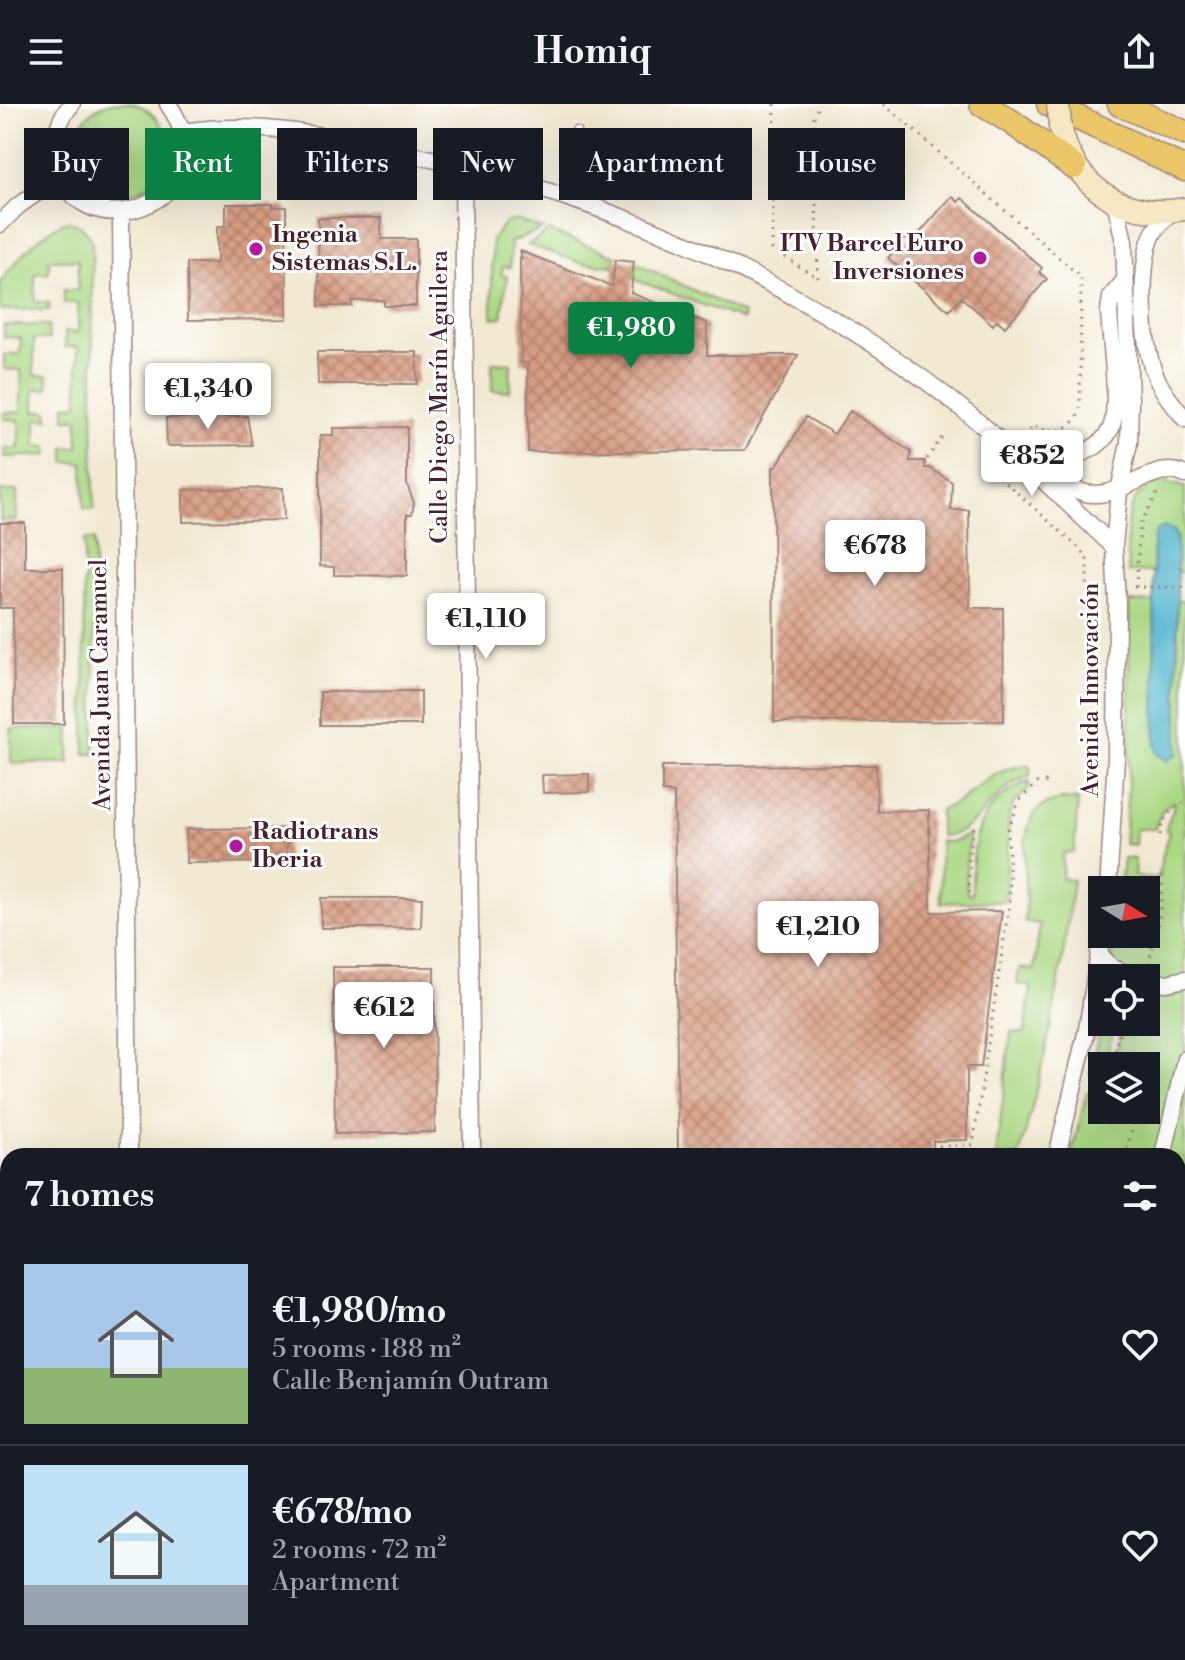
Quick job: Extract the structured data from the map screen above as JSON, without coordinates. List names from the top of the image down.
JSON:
{
  "streets": {
    "street": ["Calle Diego Marín Aguilera", "Avenida Juan Caramuel", "Avenida Innovación"]
  },
  "places": ["Ingenia Sistemas S.L.", "ITV Barcel Euro Inversiones", "Radiotrans Iberia"],
  "north": "right",
  "page": {
    "header": "Homiq",
    "chip": [
      "Buy",
      "Rent",
      "Filters",
      "New",
      "Apartment",
      "House"
    ],
    "price": [
      "€1,980",
      "€1,340",
      "€852",
      "€678",
      "€1,110",
      "€1,210",
      "€612"
    ],
    "heading": "7 homes",
    "list": [
      {
        "name": "€1,980/mo",
        "note": "5 rooms · 188 m² · Calle Benjamín Outram"
      },
      {
        "name": "€678/mo",
        "note": "2 rooms · 72 m² · Apartment"
      }
    ]
  }
}
